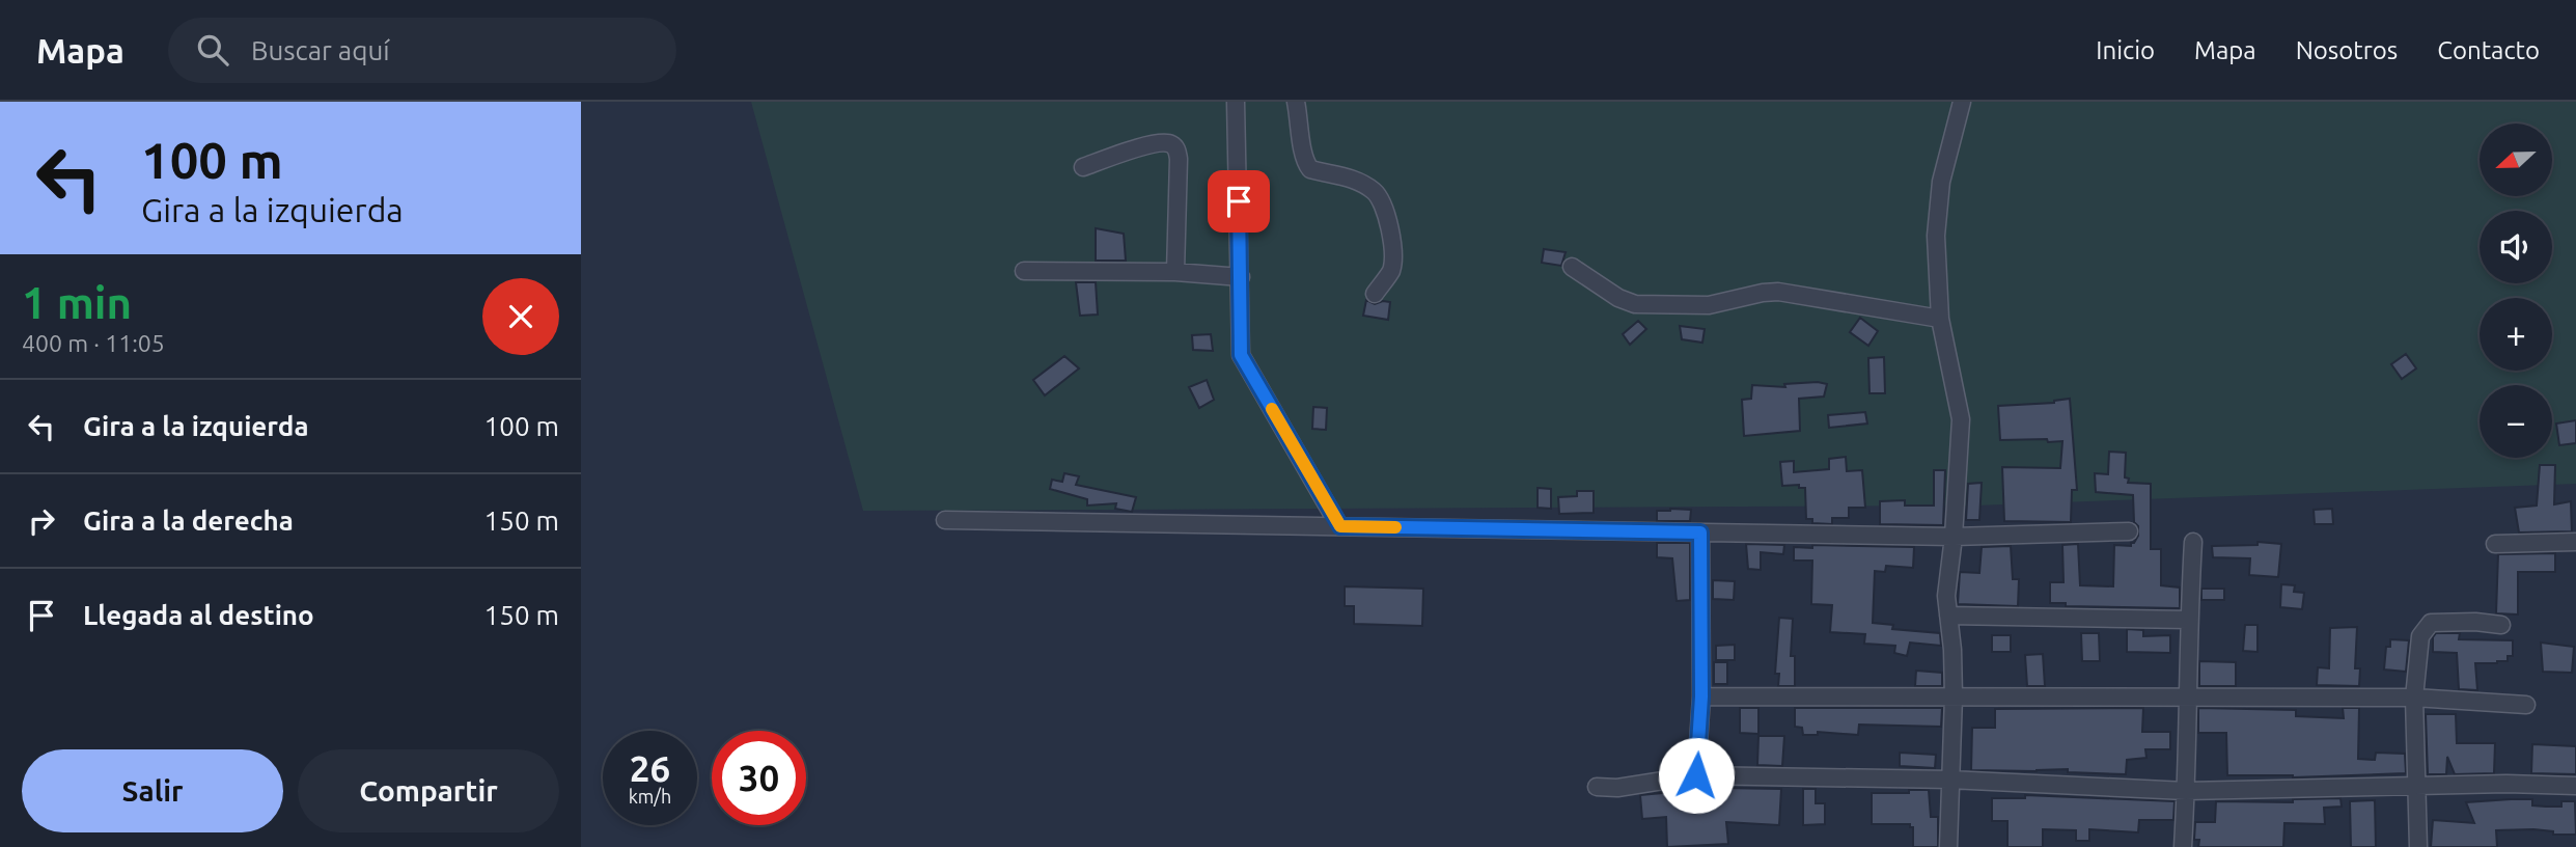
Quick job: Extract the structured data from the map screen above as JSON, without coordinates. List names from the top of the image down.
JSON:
{
  "north": "left",
  "page": {
    "header": "Mapa",
    "search": "Buscar aquí",
    "nav": [
      "Inicio",
      "Mapa",
      "Nosotros",
      "Contacto"
    ],
    "turn": ["100 m", "Gira a la izquierda"],
    "map_buttons": ["+", "−"],
    "heading": ["1 min", "400 m · 11:05"],
    "list": [
      {
        "name": "Gira a la izquierda",
        "value": "100 m"
      },
      {
        "name": "Gira a la derecha",
        "value": "150 m"
      },
      {
        "name": "Llegada al destino",
        "value": "150 m"
      }
    ],
    "speed": "26 km/h",
    "limit": "30",
    "buttons": ["Salir", "Compartir"]
  }
}
